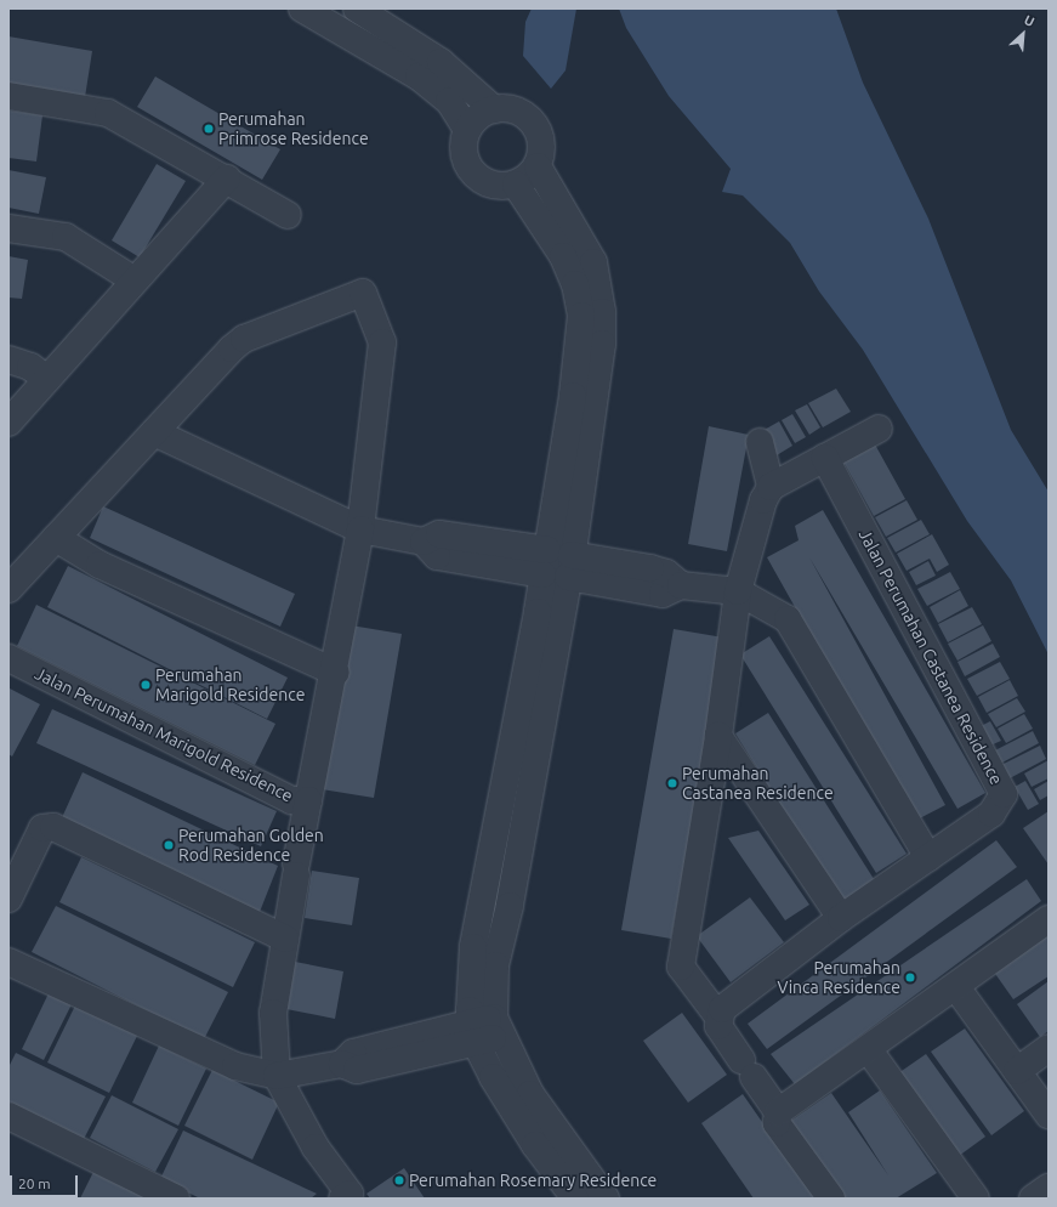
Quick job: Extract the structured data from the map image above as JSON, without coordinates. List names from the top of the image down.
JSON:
{
  "streets": {
    "street": ["Jalan Perumahan Castanea Residence", "Jalan Perumahan Marigold Residence"]
  },
  "places": [
    "Perumahan Primrose Residence",
    "Perumahan Marigold Residence",
    "Perumahan Castanea Residence",
    "Perumahan Golden Rod Residence",
    "Perumahan Vinca Residence",
    "Perumahan Rosemary Residence"
  ],
  "scale_bar": "20 m",
  "north": "top right"
}
